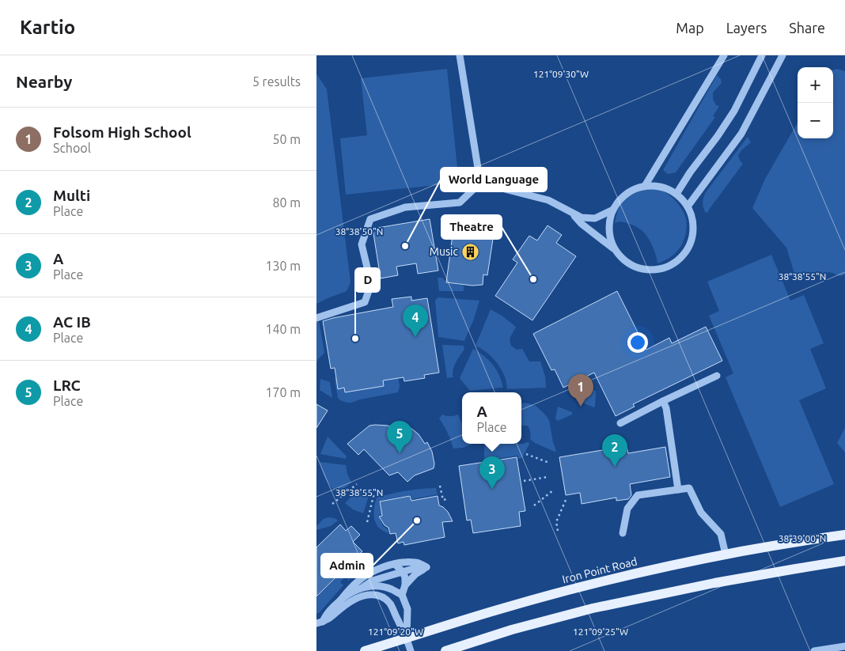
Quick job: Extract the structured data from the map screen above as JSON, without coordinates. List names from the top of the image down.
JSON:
{
  "streets": {
    "main road": ["Iron Point Road"]
  },
  "places": {
    "other": [
      "World Language",
      "Theatre",
      "D",
      "Admin"
    ],
    "building": ["Music"]
  },
  "page": {
    "header": "Kartio",
    "nav": ["Map", "Layers", "Share"],
    "heading": ["Nearby", "5 results"],
    "map_buttons": ["+", "−"],
    "list": [
      {
        "mark": "1",
        "name": "Folsom High School",
        "note": "School",
        "value": "50 m"
      },
      {
        "mark": "2",
        "name": "Multi",
        "note": "Place",
        "value": "80 m"
      },
      {
        "mark": "3",
        "name": "A",
        "note": "Place",
        "value": "130 m"
      },
      {
        "mark": "4",
        "name": "AC IB",
        "note": "Place",
        "value": "140 m"
      },
      {
        "mark": "5",
        "name": "LRC",
        "note": "Place",
        "value": "170 m"
      }
    ],
    "pins": [
      "4",
      "1",
      "5",
      "2",
      "3"
    ],
    "popup": ["A", "Place"]
  },
  "coordinates": [
    "121°09'30\"W",
    "38°38'50\"N",
    "38°38'55\"N",
    "38°39'00\"N",
    "121°09'20\"W",
    "121°09'25\"W"
  ]
}
